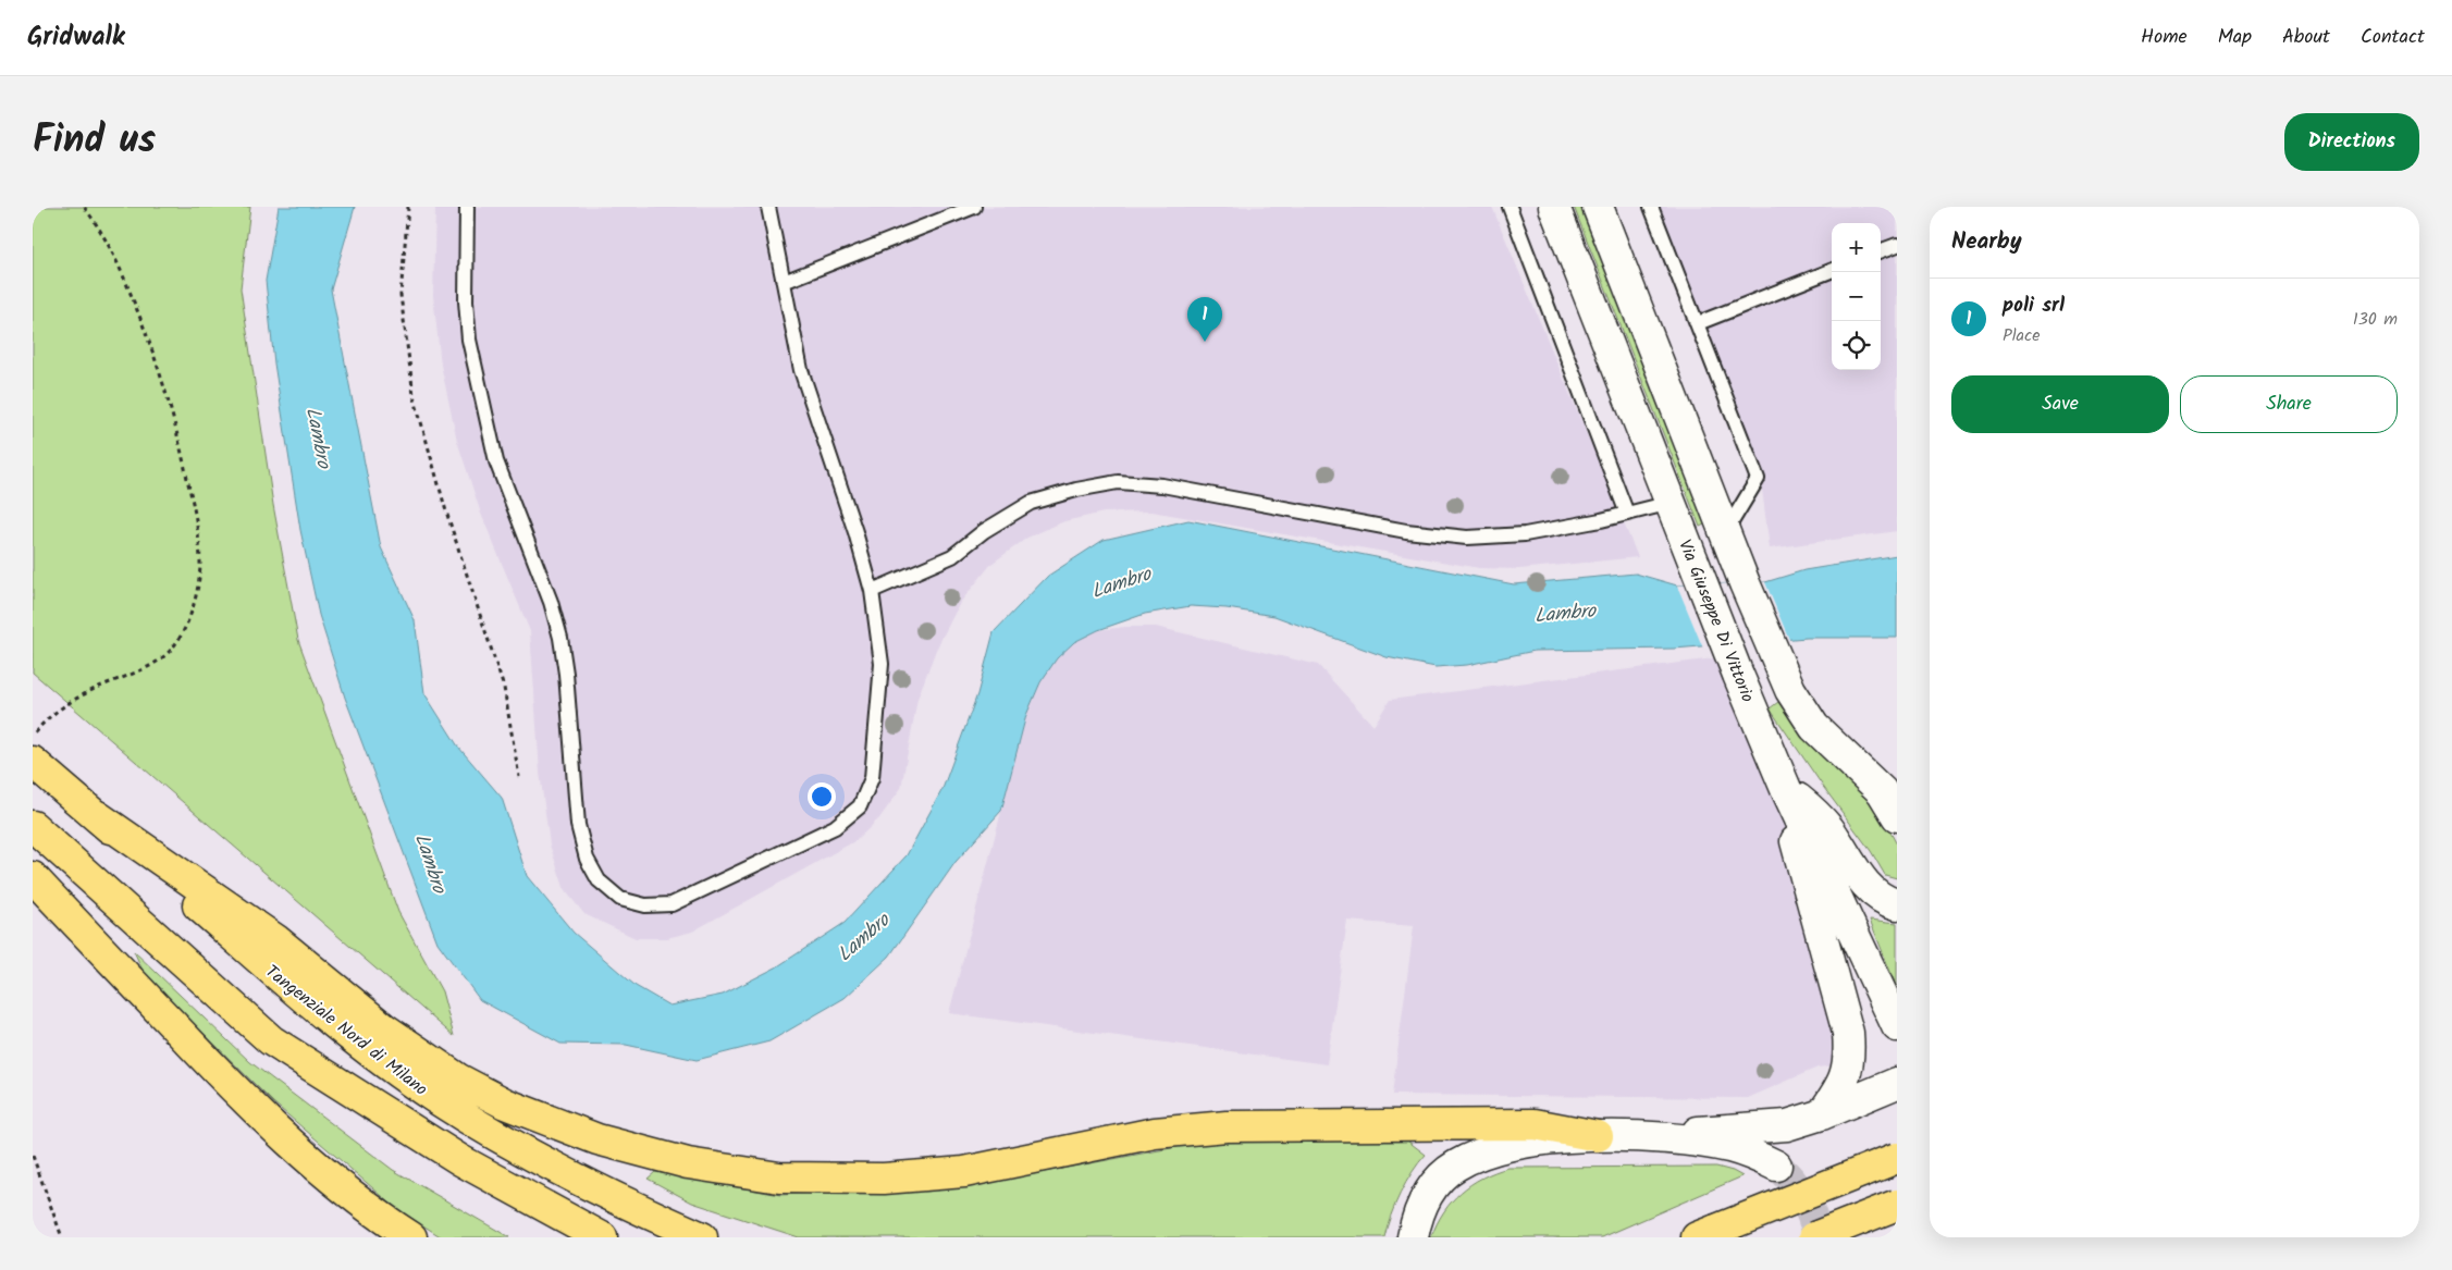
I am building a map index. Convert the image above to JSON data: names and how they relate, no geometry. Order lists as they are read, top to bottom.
{
  "streets": {
    "highway": ["Tangenziale Nord di Milano"],
    "street": ["Via Giuseppe Di Vittorio"]
  },
  "water": ["Lambro"],
  "page": {
    "header": "Gridwalk",
    "nav": [
      "Home",
      "Map",
      "About",
      "Contact"
    ],
    "title": "Find us",
    "buttons": [
      "Directions",
      ["Save", "Share"]
    ],
    "heading": "Nearby",
    "map_buttons": ["+", "−"],
    "list": [
      {
        "mark": "1",
        "name": "poli srl",
        "note": "Place",
        "value": "130 m"
      }
    ],
    "pins": "1"
  }
}
